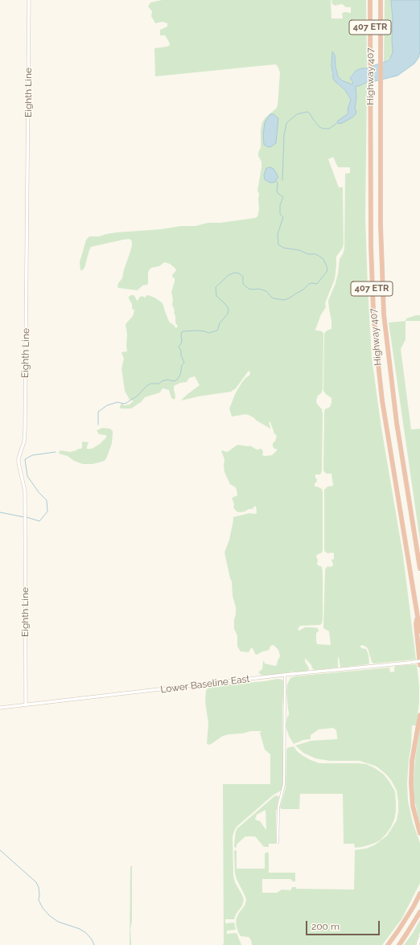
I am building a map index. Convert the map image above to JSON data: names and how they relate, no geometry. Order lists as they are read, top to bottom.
{
  "streets": {
    "highway": ["407 ETR", "Highway 407"],
    "street": ["Eighth Line", "Lower Baseline East"]
  },
  "crossings": [
    ["Eighth Line", "Lower Baseline East"]
  ],
  "scale_bar": "200 m"
}
